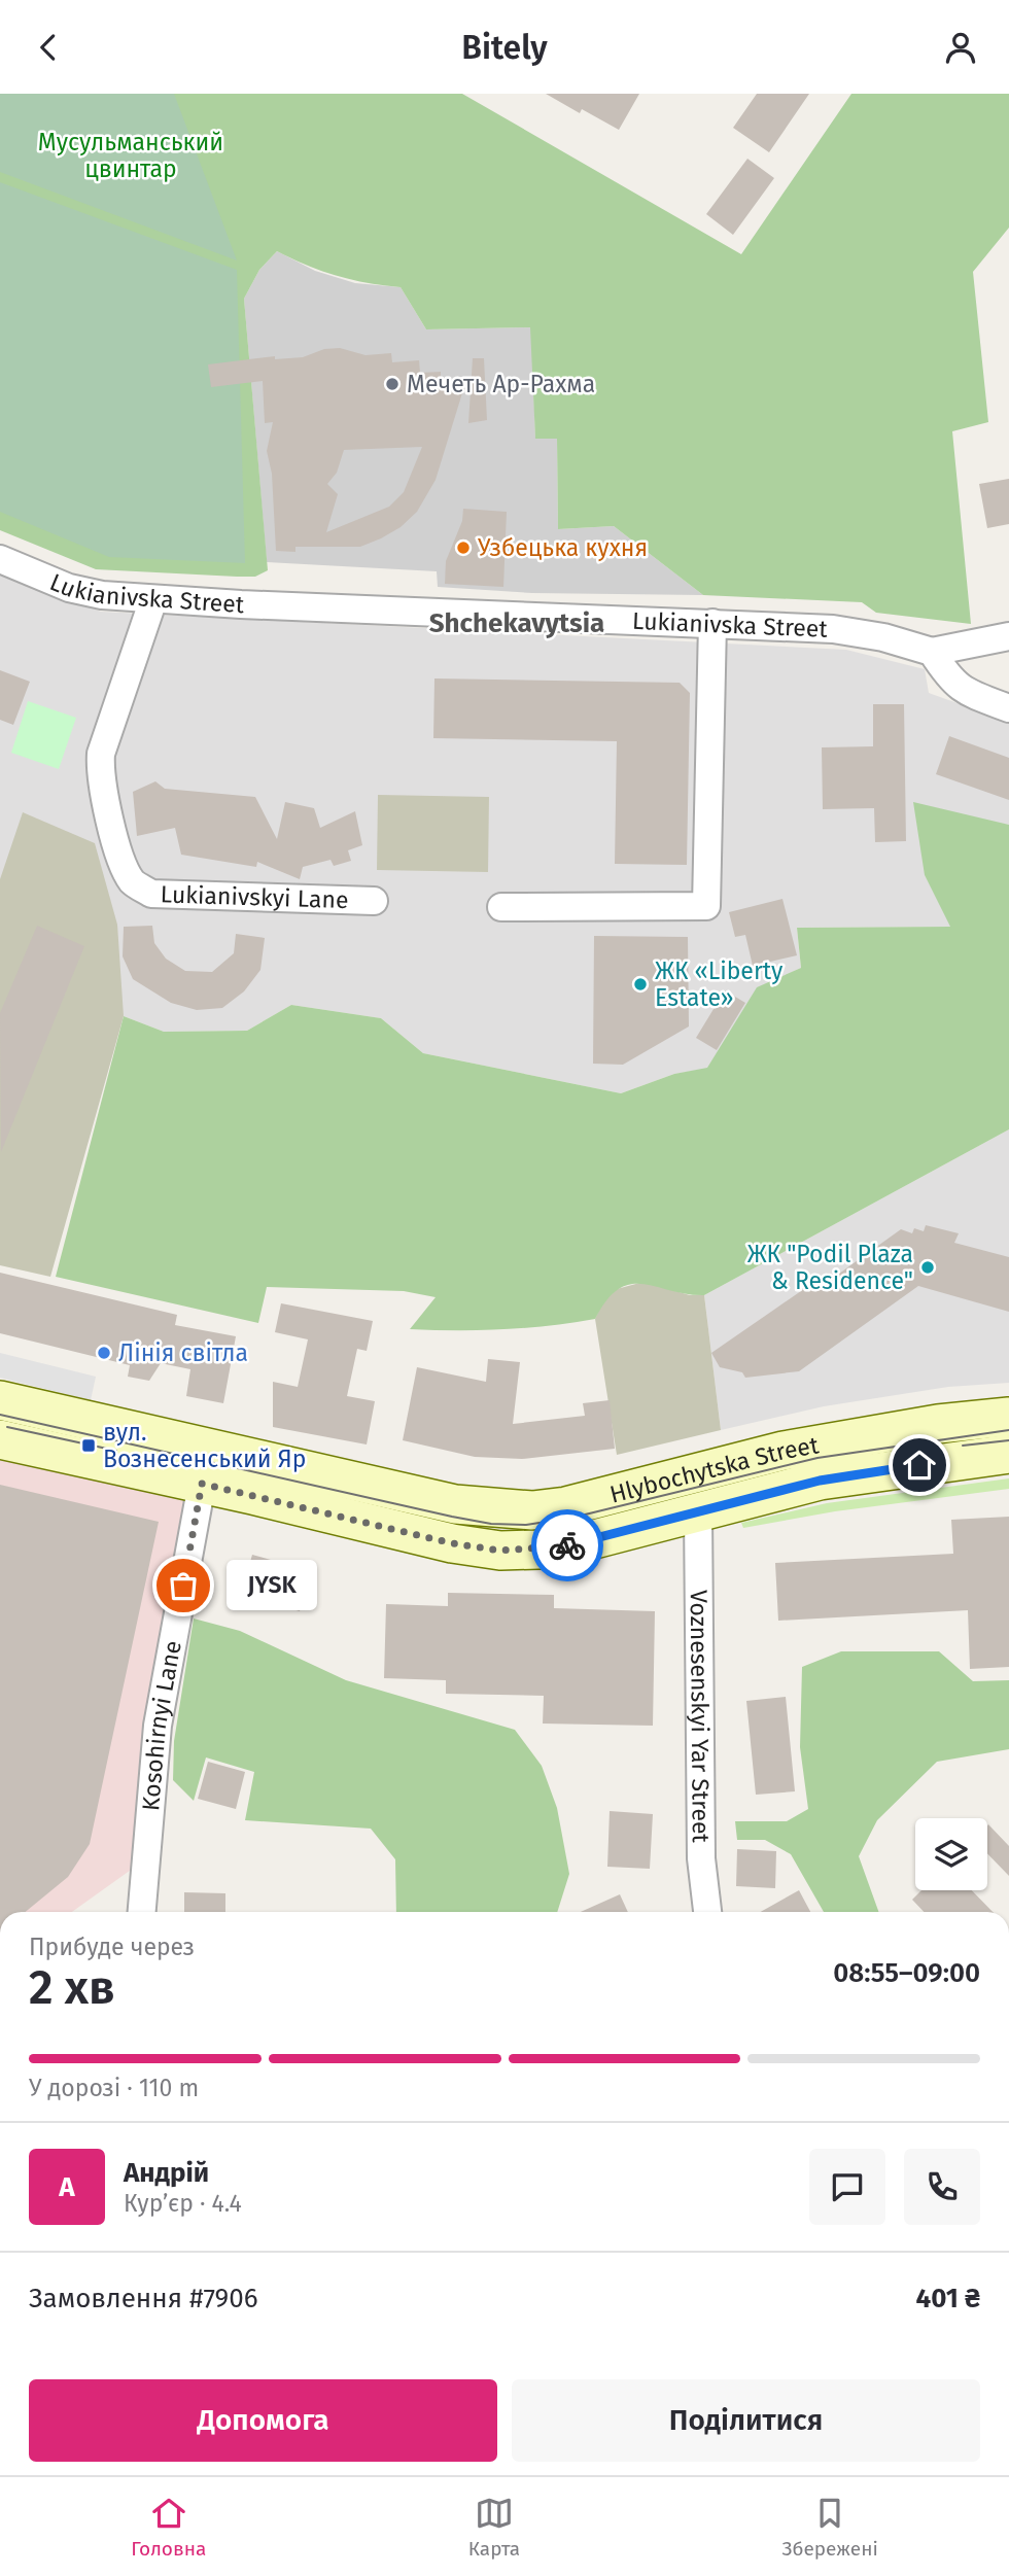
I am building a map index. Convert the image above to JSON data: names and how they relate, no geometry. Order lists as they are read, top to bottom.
{
  "streets": {
    "main road": ["Hlybochytska Street"],
    "street": [
      "Lukianivska Street",
      "Lukianivskyi Lane",
      "Voznesenskyi Yar Street",
      "Kosohirnyi Lane"
    ]
  },
  "crossings": [
    ["Lukianivska Street", "Lukianivskyi Lane"],
    ["Hlybochytska Street", "Voznesenskyi Yar Street"],
    ["Hlybochytska Street", "Kosohirnyi Lane"]
  ],
  "districts": ["Shchekavytsia"],
  "parks": ["Мусульманський цвинтар"],
  "places": {
    "other": [
      "Мечеть Ар-Рахма",
      "Узбецька кухня",
      "ЖК «Liberty Estate»",
      "ЖК \"Podil Plaza & Residence\"",
      "Лінія світла",
      "JYSK"
    ],
    "transit": ["вул. Вознесенський Яр"]
  },
  "page": {
    "header": "Bitely",
    "bubble": "JYSK",
    "heading": ["2 хв", "Прибуде через", "08:55–09:00"],
    "panel": [
      "Андрій",
      "Кур’єр · 4.4",
      "Замовлення #7906",
      "401 ₴"
    ],
    "bar": "У дорозі · 110 m",
    "round": "А",
    "buttons": ["Допомога", "Поділитися"],
    "tabs": ["Головна", "Карта", "Збережені"]
  }
}
